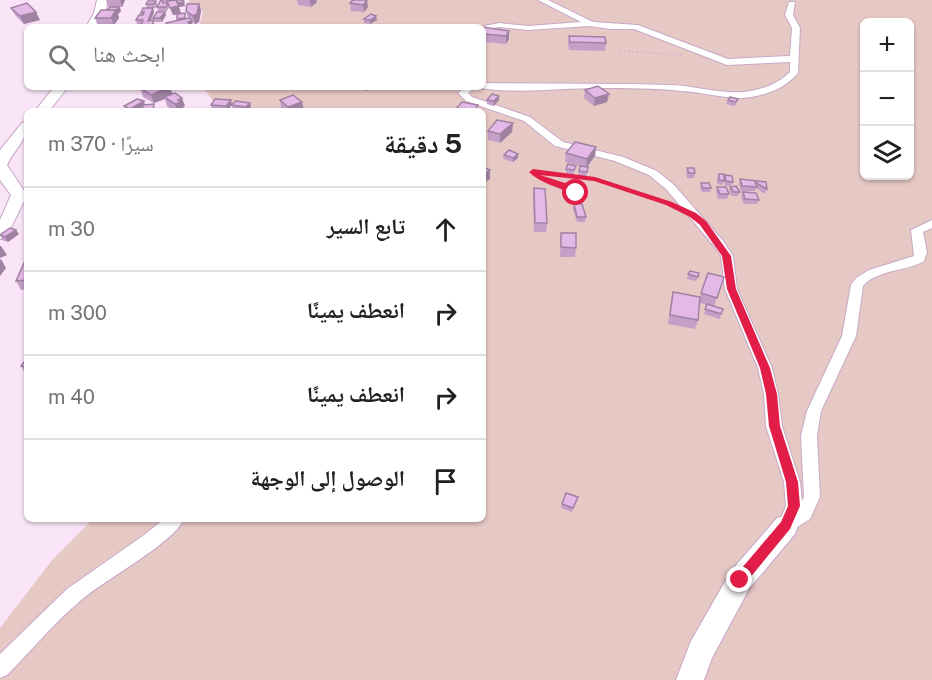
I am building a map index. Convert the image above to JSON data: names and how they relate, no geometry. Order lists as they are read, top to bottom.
{
  "page": {
    "map_buttons": ["+", "−"],
    "search": "ابحث هنا",
    "heading": ["5 دقيقة", "سيرًا · 370 m"],
    "list": [
      ["تابع السير", "30 m"],
      ["انعطف يمينًا", "300 m"],
      ["انعطف يمينًا", "40 m"],
      "الوصول إلى الوجهة"
    ]
  }
}
